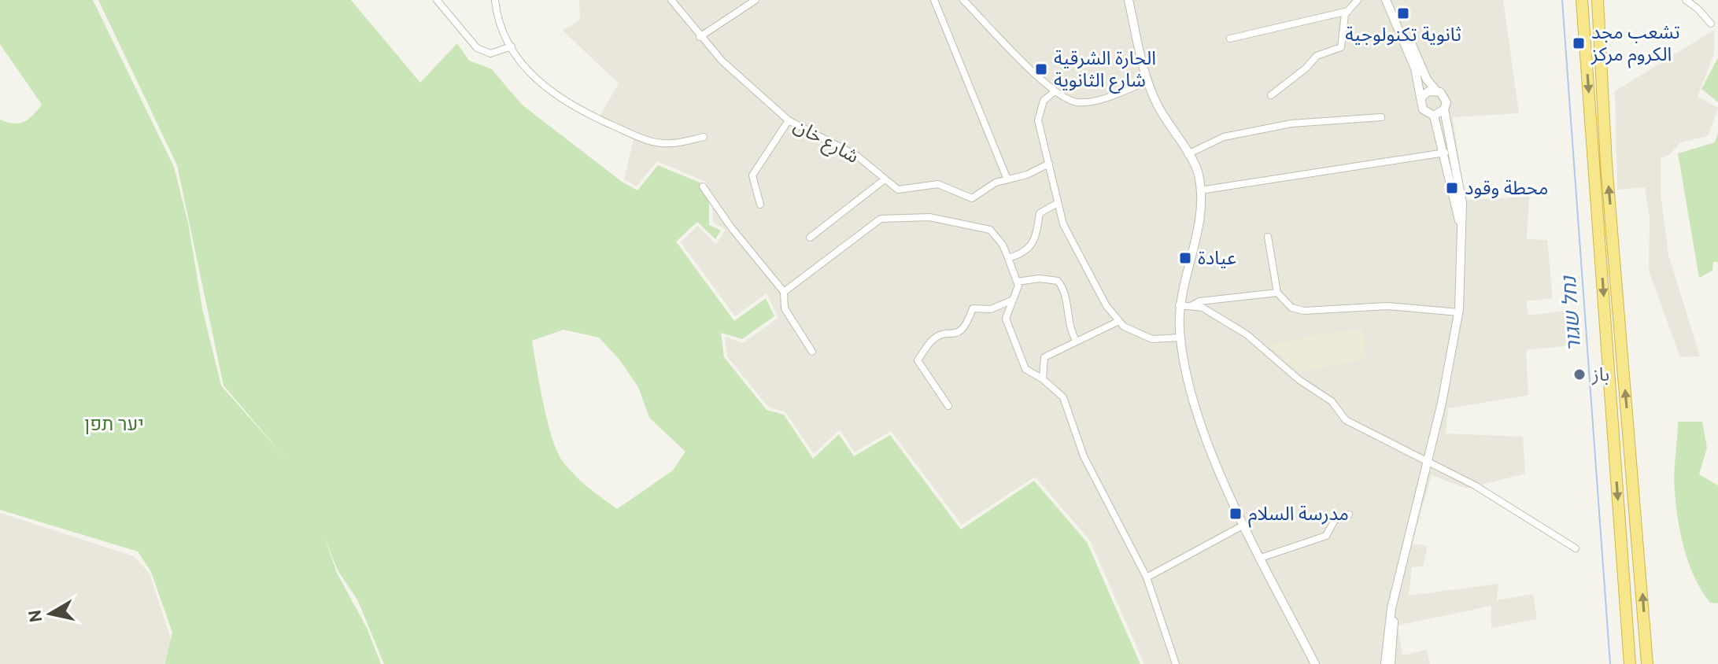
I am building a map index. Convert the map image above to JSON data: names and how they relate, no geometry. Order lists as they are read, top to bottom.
{
  "streets": {
    "street": ["شارع خان"]
  },
  "water": ["נחל שגור"],
  "parks": ["יער תפן"],
  "places": {
    "transit": [
      "ثانوية تكنولوجية",
      "تشعب مجد الكروم مركز",
      "الحارة الشرقية شارع الثانوية",
      "محطة وقود",
      "عيادة",
      "مدرسة السلام"
    ],
    "other": ["باز"]
  },
  "north": "left"
}
